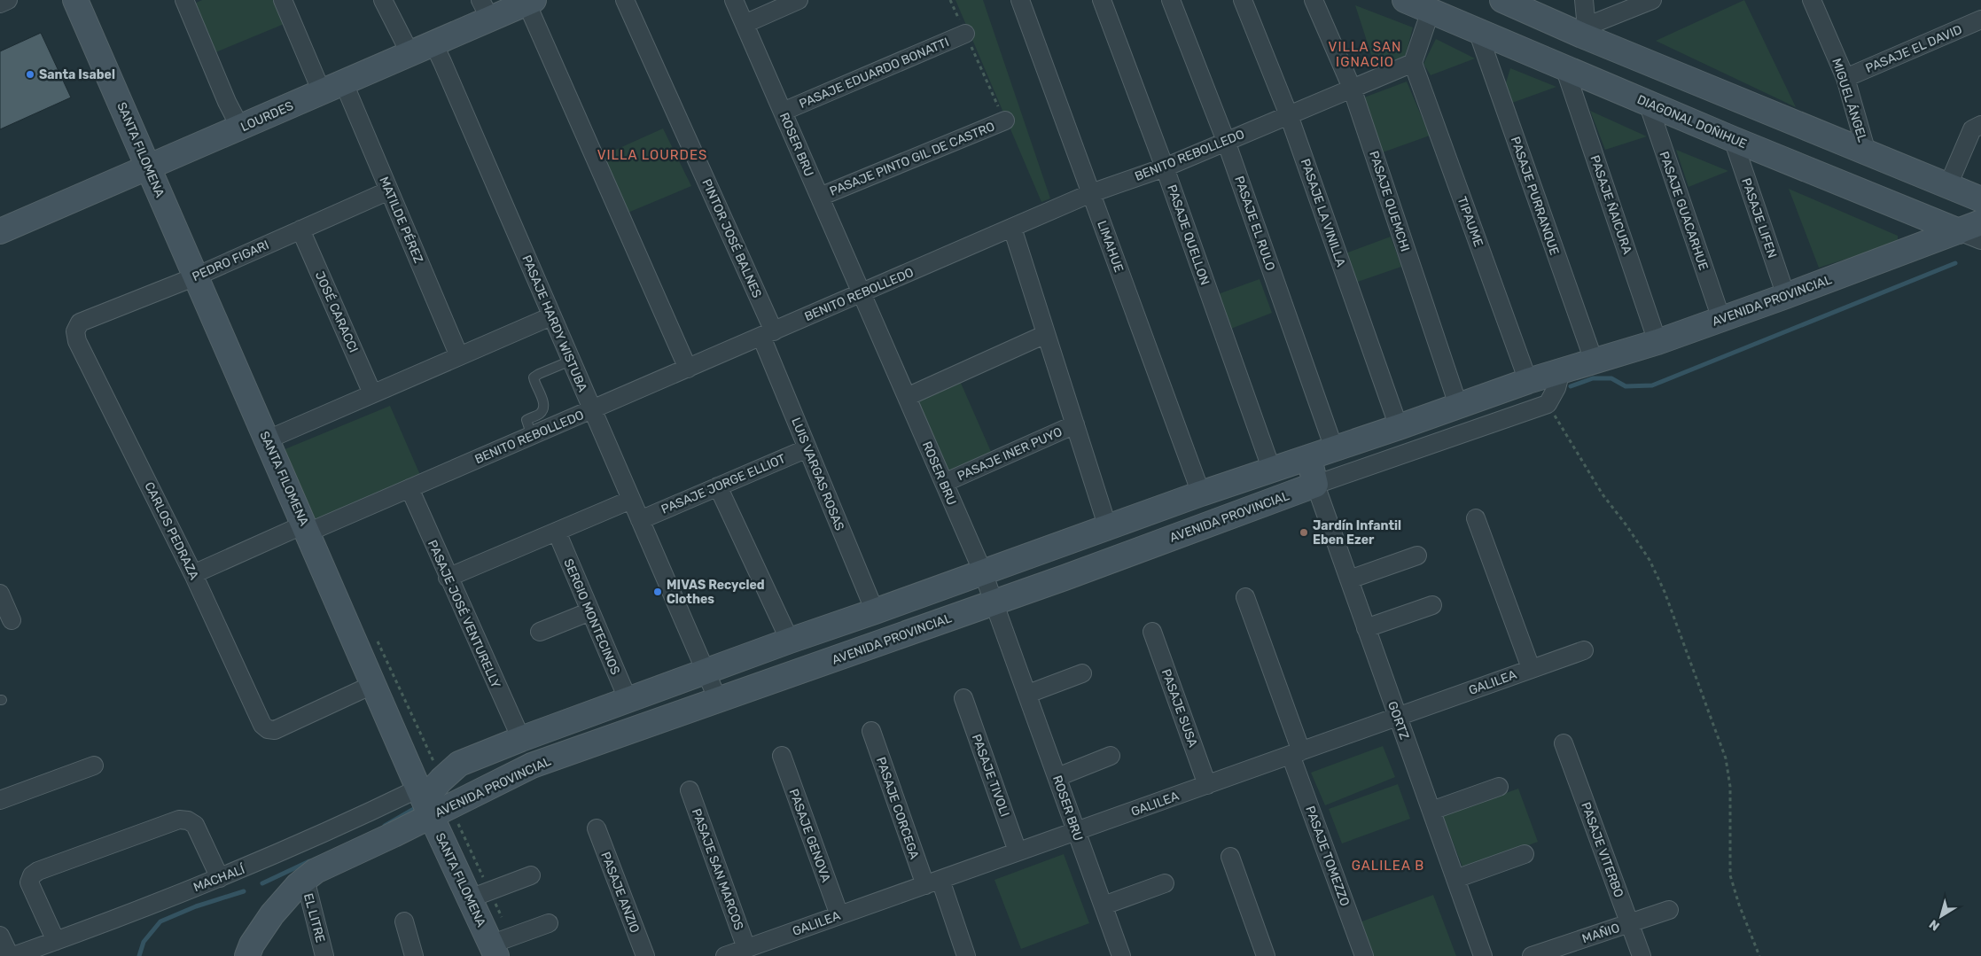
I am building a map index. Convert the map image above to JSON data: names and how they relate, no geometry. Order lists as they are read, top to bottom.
{
  "streets": {
    "street": [
      "PASAJE EL DAVID",
      "PASAJE EDUARDO BONATTI",
      "MIGUEL ÁNGEL",
      "LOURDES",
      "DIAGONAL DOÑIHUE",
      "ROSER BRU",
      "SANTA FILOMENA",
      "BENITO REBOLLEDO",
      "PASAJE PINTO GIL DE CASTRO",
      "PASAJE PURRANQUE",
      "PASAJE QUEMCHI",
      "PASAJE ÑAICURA",
      "PASAJE GUACARHUE",
      "PASAJE LA VINILLA",
      "PASAJE LIFEN",
      "MATILDE PÉREZ",
      "TIPAUME",
      "PASAJE EL RULO",
      "PASAJE QUELLON",
      "PINTOR JOSÉ BALNES",
      "LIMAHUE",
      "PEDRO FIGARI",
      "AVENIDA PROVINCIAL",
      "JOSÉ CARACCI",
      "PASAJE HARDY WISTUBA",
      "PASAJE INER PUYO",
      "LUIS VARGAS ROSAS",
      "PASAJE JORGE ELLIOT",
      "CARLOS PEDRAZA",
      "PASAJE JOSÉ VENTURELLY",
      "SERGIO MONTECINOS",
      "GALILEA",
      "PASAJE SUSA",
      "GORTZ",
      "PASAJE TIVOLI",
      "PASAJE CORCEGA",
      "PASAJE GENOVA",
      "PASAJE VITERBO",
      "PASAJE TOMEZZO",
      "PASAJE SAN MARCOS",
      "MACHALÍ",
      "PASAJE ANZIO",
      "EL LITRE",
      "MAÑIO"
    ]
  },
  "crossings": [
    ["PASAJE EL DAVID", "MIGUEL ÁNGEL"],
    ["PASAJE EDUARDO BONATTI", "ROSER BRU"],
    ["LOURDES", "SANTA FILOMENA"],
    ["LOURDES", "MATILDE PÉREZ"],
    ["LOURDES", "PASAJE HARDY WISTUBA"],
    ["DIAGONAL DOÑIHUE", "PASAJE PURRANQUE"],
    ["DIAGONAL DOÑIHUE", "PASAJE ÑAICURA"],
    ["DIAGONAL DOÑIHUE", "PASAJE GUACARHUE"],
    ["DIAGONAL DOÑIHUE", "PASAJE LIFEN"],
    ["DIAGONAL DOÑIHUE", "AVENIDA PROVINCIAL"],
    ["ROSER BRU", "BENITO REBOLLEDO"],
    ["ROSER BRU", "PASAJE PINTO GIL DE CASTRO"],
    ["ROSER BRU", "AVENIDA PROVINCIAL"],
    ["ROSER BRU", "PASAJE INER PUYO"],
    ["ROSER BRU", "GALILEA"],
    ["SANTA FILOMENA", "BENITO REBOLLEDO"],
    ["SANTA FILOMENA", "PEDRO FIGARI"],
    ["SANTA FILOMENA", "AVENIDA PROVINCIAL"],
    ["SANTA FILOMENA", "CARLOS PEDRAZA"],
    ["SANTA FILOMENA", "MACHALÍ"],
    ["BENITO REBOLLEDO", "PASAJE QUEMCHI"],
    ["BENITO REBOLLEDO", "PASAJE LA VINILLA"],
    ["BENITO REBOLLEDO", "TIPAUME"],
    ["BENITO REBOLLEDO", "PASAJE EL RULO"],
    ["BENITO REBOLLEDO", "PASAJE QUELLON"],
    ["BENITO REBOLLEDO", "PINTOR JOSÉ BALNES"],
    ["BENITO REBOLLEDO", "LIMAHUE"],
    ["BENITO REBOLLEDO", "PASAJE HARDY WISTUBA"],
    ["BENITO REBOLLEDO", "LUIS VARGAS ROSAS"],
    ["BENITO REBOLLEDO", "CARLOS PEDRAZA"],
    ["BENITO REBOLLEDO", "PASAJE JOSÉ VENTURELLY"],
    ["PASAJE PURRANQUE", "AVENIDA PROVINCIAL"],
    ["PASAJE QUEMCHI", "AVENIDA PROVINCIAL"],
    ["PASAJE ÑAICURA", "AVENIDA PROVINCIAL"],
    ["PASAJE GUACARHUE", "AVENIDA PROVINCIAL"],
    ["PASAJE LA VINILLA", "AVENIDA PROVINCIAL"],
    ["PASAJE LIFEN", "AVENIDA PROVINCIAL"],
    ["MATILDE PÉREZ", "PEDRO FIGARI"],
    ["TIPAUME", "AVENIDA PROVINCIAL"],
    ["PASAJE EL RULO", "AVENIDA PROVINCIAL"],
    ["PASAJE QUELLON", "AVENIDA PROVINCIAL"],
    ["PINTOR JOSÉ BALNES", "LUIS VARGAS ROSAS"],
    ["LIMAHUE", "AVENIDA PROVINCIAL"],
    ["PEDRO FIGARI", "JOSÉ CARACCI"],
    ["PEDRO FIGARI", "CARLOS PEDRAZA"],
    ["AVENIDA PROVINCIAL", "PASAJE HARDY WISTUBA"],
    ["AVENIDA PROVINCIAL", "LUIS VARGAS ROSAS"],
    ["AVENIDA PROVINCIAL", "PASAJE JOSÉ VENTURELLY"],
    ["AVENIDA PROVINCIAL", "SERGIO MONTECINOS"],
    ["AVENIDA PROVINCIAL", "GORTZ"],
    ["AVENIDA PROVINCIAL", "MACHALÍ"],
    ["AVENIDA PROVINCIAL", "EL LITRE"],
    ["PASAJE HARDY WISTUBA", "PASAJE JORGE ELLIOT"],
    ["LUIS VARGAS ROSAS", "PASAJE JORGE ELLIOT"],
    ["GALILEA", "PASAJE SUSA"],
    ["GALILEA", "GORTZ"],
    ["GALILEA", "PASAJE TIVOLI"],
    ["GALILEA", "PASAJE CORCEGA"],
    ["GALILEA", "PASAJE GENOVA"],
    ["GALILEA", "PASAJE TOMEZZO"],
    ["GALILEA", "PASAJE SAN MARCOS"],
    ["PASAJE VITERBO", "MAÑIO"]
  ],
  "districts": ["VILLA SAN IGNACIO", "VILLA LOURDES", "GALILEA B"],
  "places": ["Santa Isabel", "Jardín Infantil Eben Ezer", "MIVAS Recycled Clothes"],
  "north": "bottom left"
}
